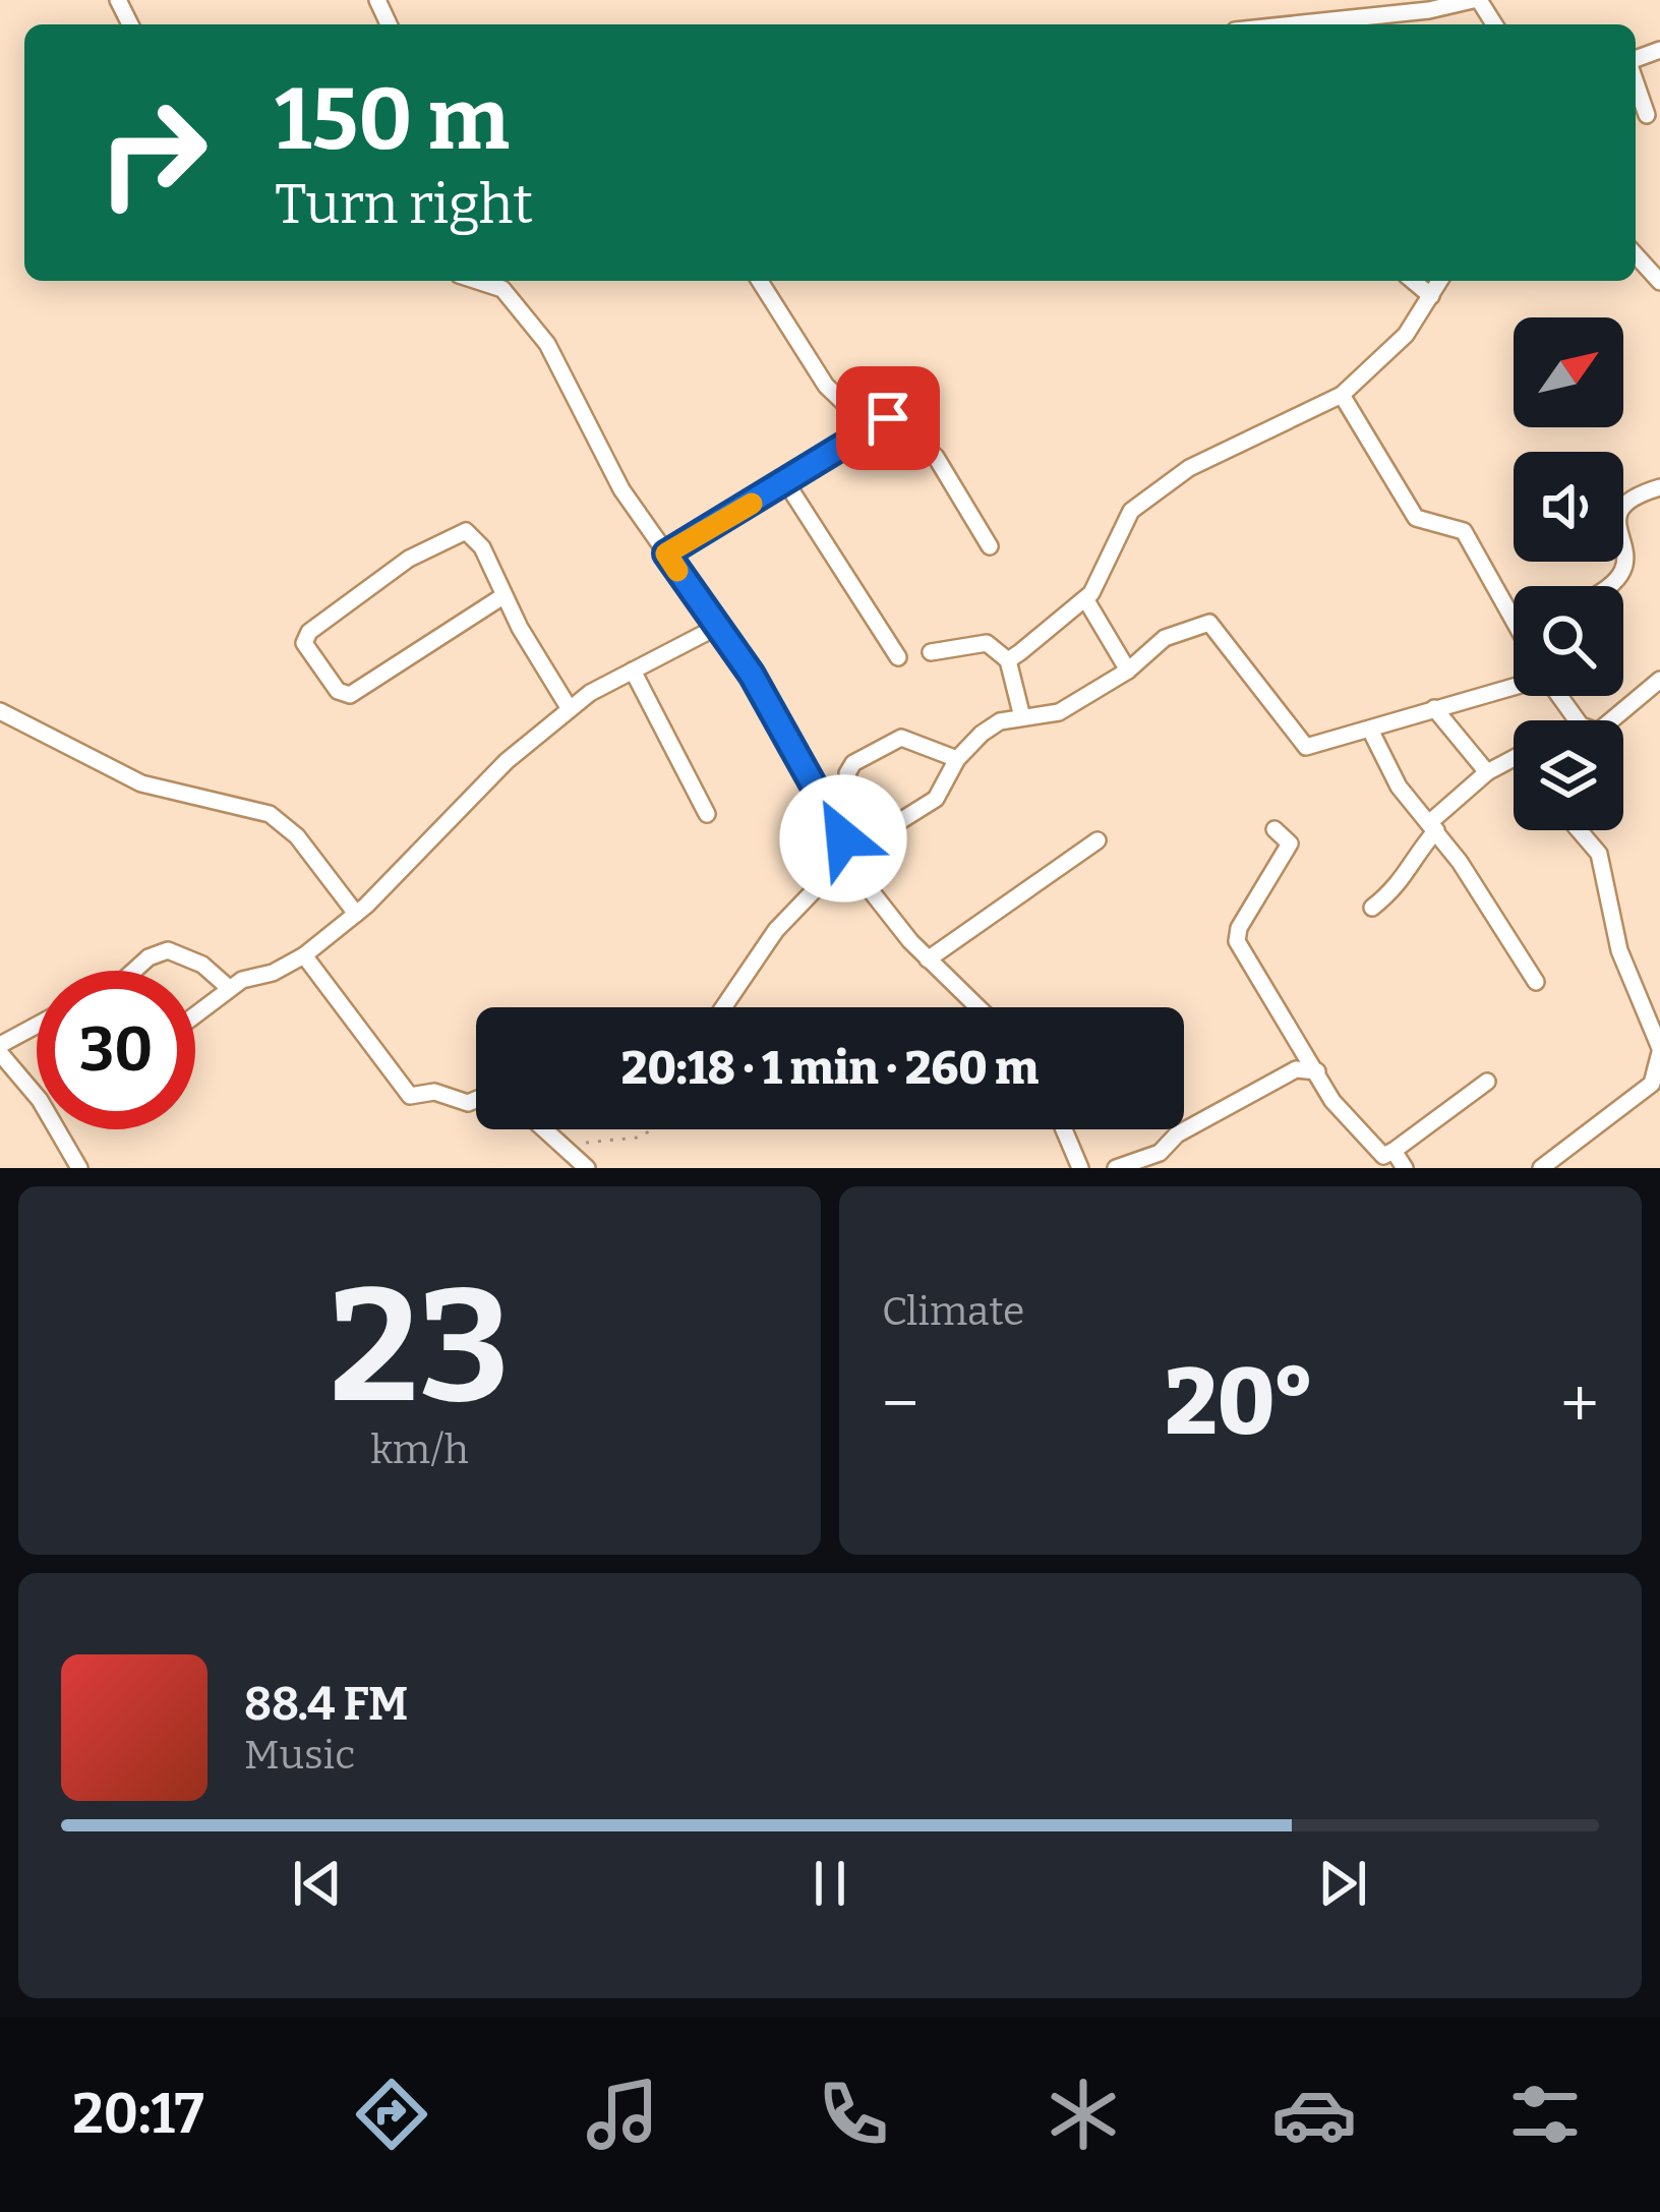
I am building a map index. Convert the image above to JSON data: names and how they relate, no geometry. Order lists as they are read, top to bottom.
{
  "north": "top right",
  "page": {
    "turn": ["150 m", "Turn right"],
    "limit": "30",
    "trip": "20:18 · 1 min · 260 m",
    "tile": [
      ["23", "km/h"],
      "Climate"
    ],
    "heat": ["−", "20°", "+"],
    "song": ["88.4 FM", "Music"],
    "tabs": "20:17"
  }
}
